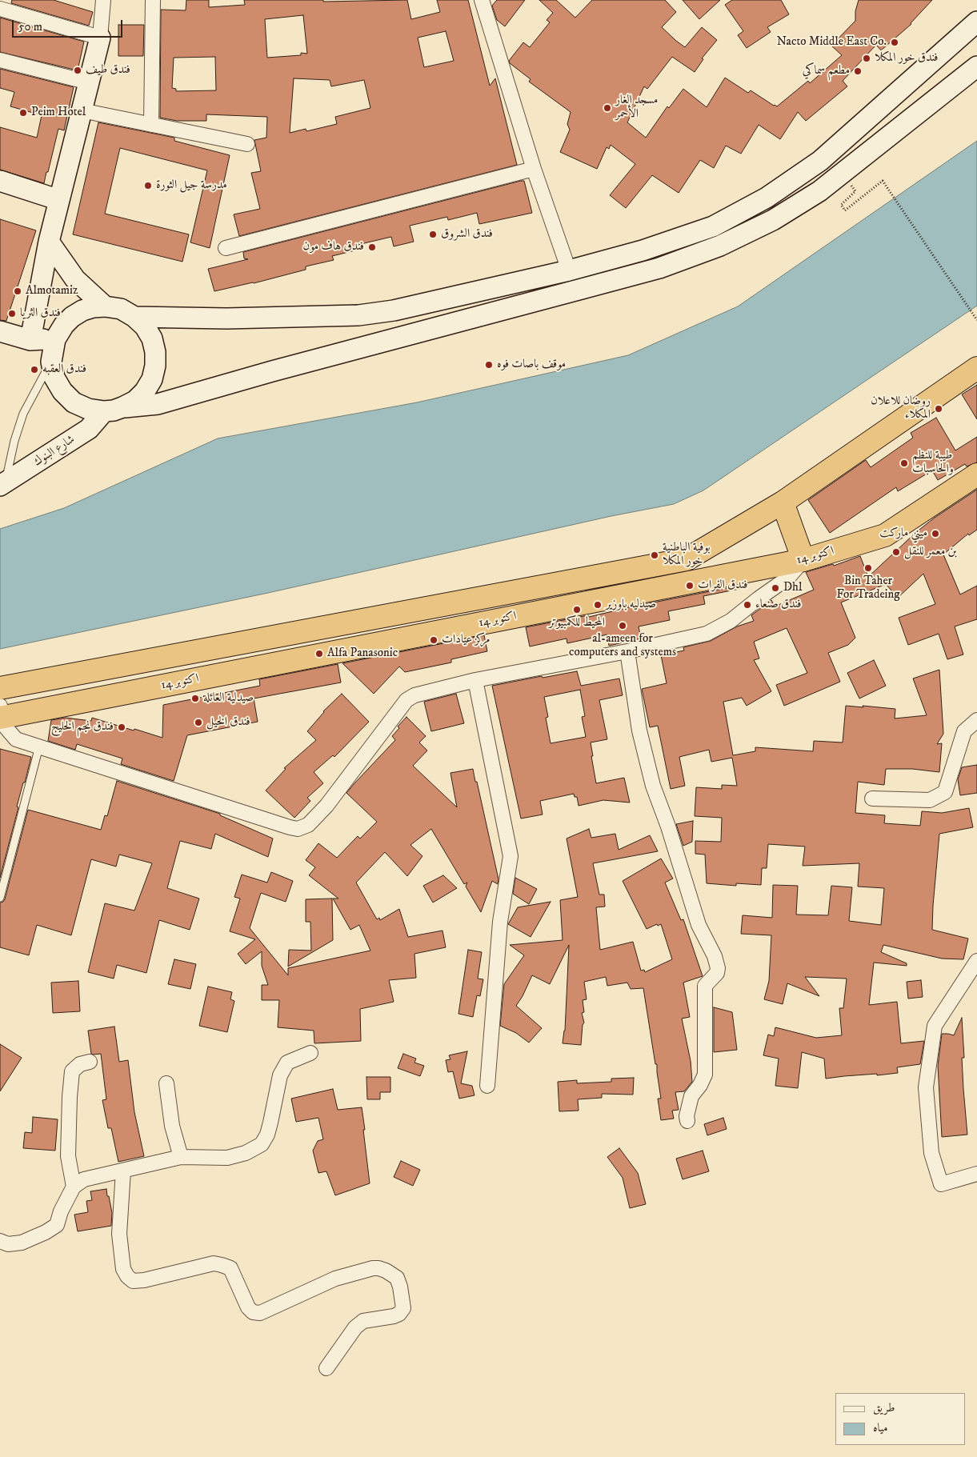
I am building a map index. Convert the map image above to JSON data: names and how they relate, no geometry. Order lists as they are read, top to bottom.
{
  "streets": {
    "highway": ["14 اكتوبر"],
    "main road": ["شارع البنوك"]
  },
  "places": [
    "Nacto Middle East Co.",
    "فندق خور المكلا",
    "فندق طيف",
    "مطعم سماكي",
    "مسجد الغار الأحمر",
    "Peim Hotel",
    "مدرسة جيل الثورة",
    "فندق الشروق",
    "فندق هاف مون",
    "Almotamiz",
    "فندق الثريا",
    "موقف باصات فوه",
    "فندق العقبه",
    "روضان للاعلان المكلاء",
    "طيبة للنظم والحاسبات",
    "ميني ماركت",
    "بن معمر للنقل",
    "بوفية الباطنية خور المكلا",
    "Bin Taher For Tradeing",
    "فندق الفرات",
    "Dhl",
    "صيدليه باوزير",
    "فندق صنعاء",
    "المحيط للكمبيوتر",
    "al-ameen for computers and systems",
    "مركز عيادات",
    "Alfa Panasonic",
    "صيدلية العائلة",
    "فندق الخيل",
    "فندق نجم الخليج"
  ],
  "legend": ["طريق", "مياه"],
  "scale_bar": "50 m"
}
